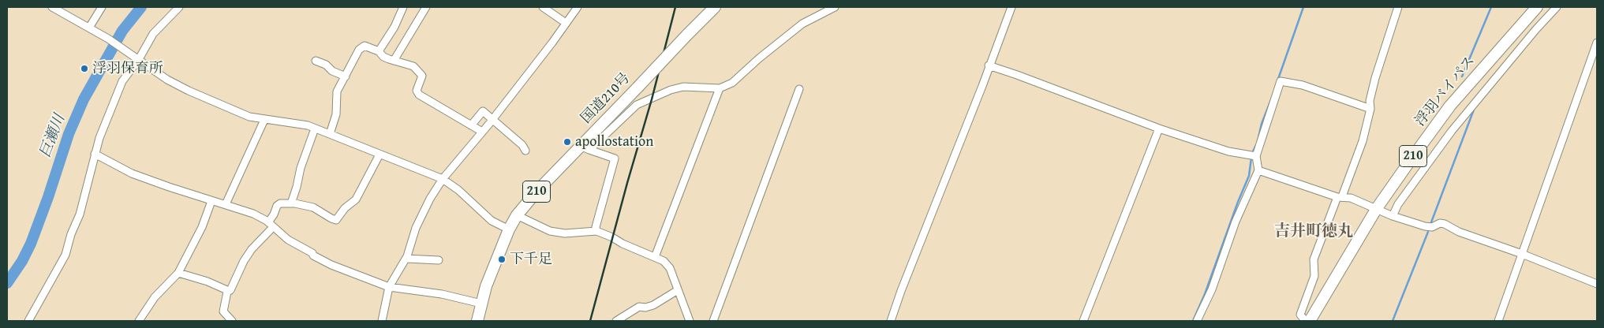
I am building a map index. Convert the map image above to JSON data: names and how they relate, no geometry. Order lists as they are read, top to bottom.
{
  "streets": {
    "highway": ["浮羽バイパス", "国道210号", "210"]
  },
  "districts": ["吉井町徳丸"],
  "water": ["巨瀬川"],
  "places": ["浮羽保育所", "apollostation", "下千足"]
}
